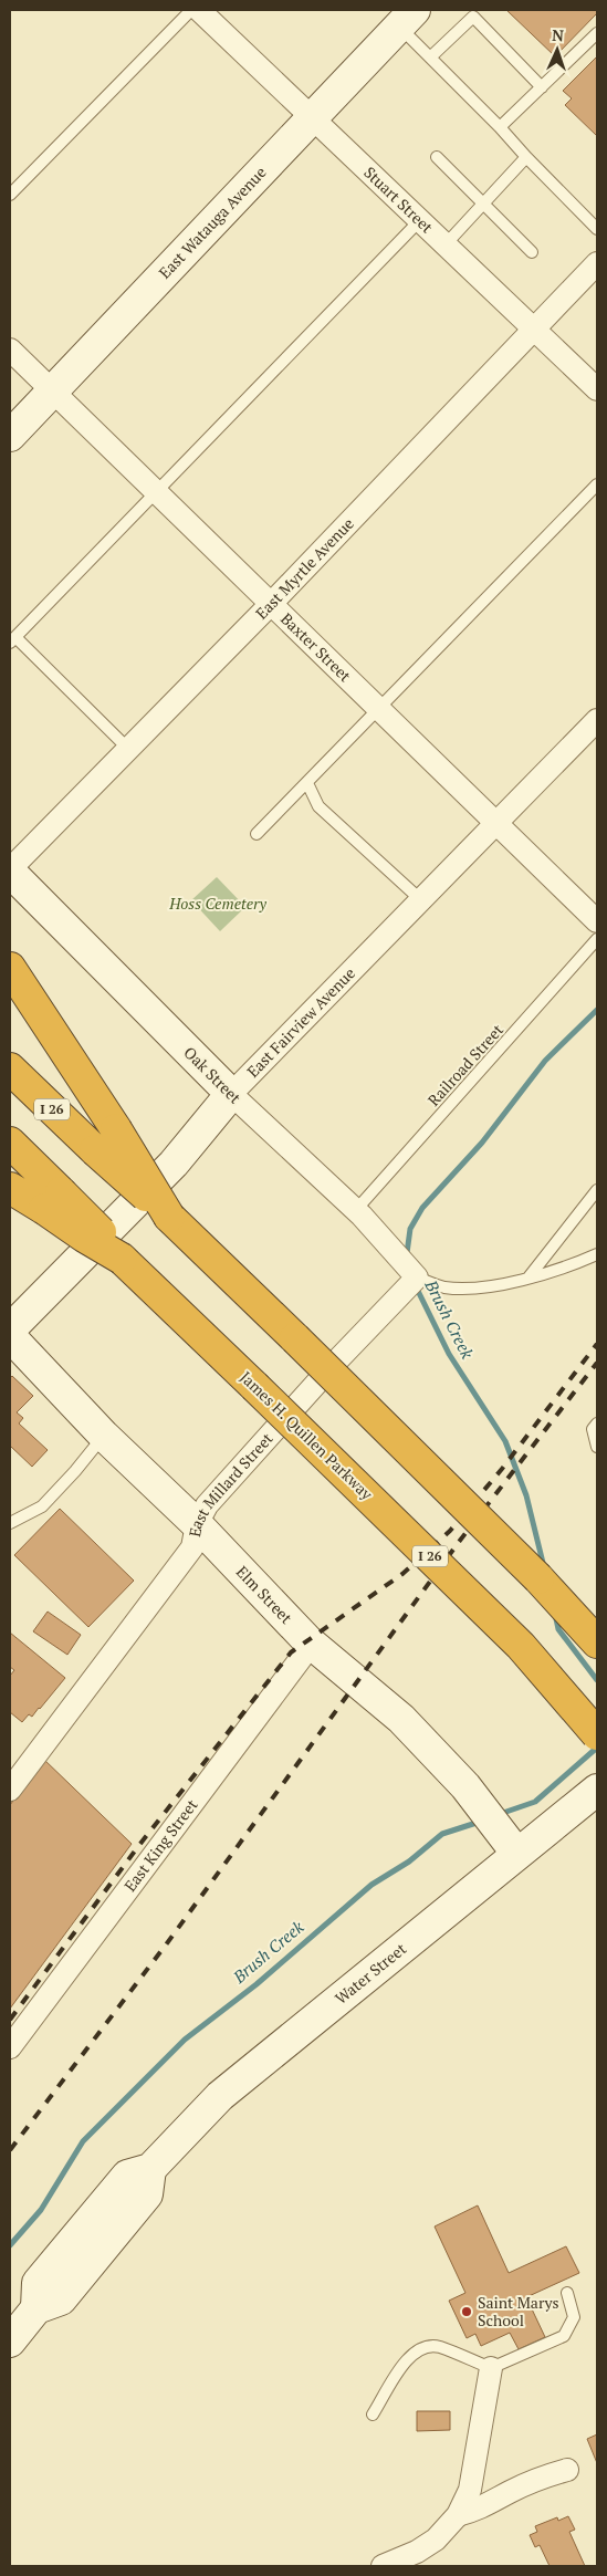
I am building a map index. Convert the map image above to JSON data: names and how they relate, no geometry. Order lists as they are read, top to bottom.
{
  "streets": {
    "highway": ["I 26", "James H. Quillen Parkway"],
    "street": [
      "Stuart Street",
      "East Watauga Avenue",
      "East Myrtle Avenue",
      "Baxter Street",
      "East Fairview Avenue",
      "Oak Street",
      "East Millard Street",
      "Elm Street",
      "East King Street",
      "Water Street"
    ],
    "lane": ["Railroad Street"]
  },
  "crossings": [
    ["Stuart Street", "East Watauga Avenue"],
    ["Stuart Street", "East Myrtle Avenue"],
    ["East Watauga Avenue", "Baxter Street"],
    ["East Myrtle Avenue", "Baxter Street"],
    ["East Myrtle Avenue", "Oak Street"],
    ["Baxter Street", "East Fairview Avenue"],
    ["East Fairview Avenue", "Oak Street"],
    ["Railroad Street", "Oak Street"],
    ["Oak Street", "East Millard Street"],
    ["East Millard Street", "Elm Street"],
    ["Elm Street", "East King Street"],
    ["Elm Street", "Water Street"]
  ],
  "water": ["Brush Creek"],
  "parks": ["Hoss Cemetery"],
  "places": ["Saint Marys School"],
  "north": "top"
}
